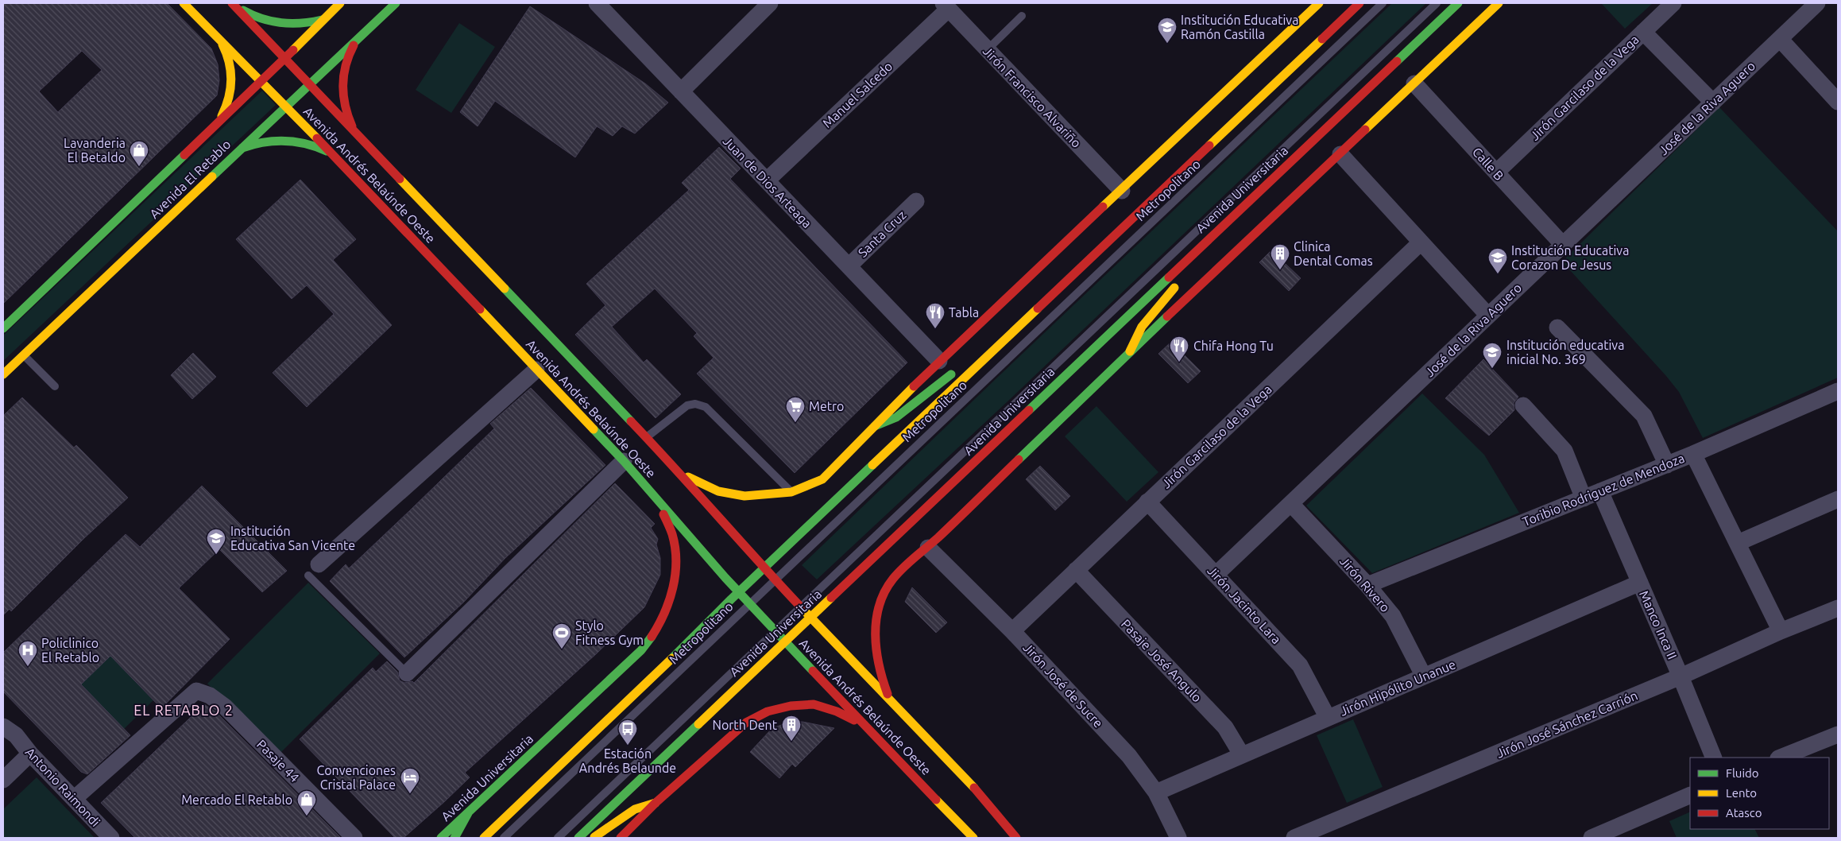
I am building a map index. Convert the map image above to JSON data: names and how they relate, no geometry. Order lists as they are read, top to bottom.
{
  "streets": {
    "street": [
      "Jirón Garcilaso de la Vega",
      "Manuel Salcedo",
      "Jirón Francisco Alvariño",
      "José de la Riva Aguero",
      "Calle B",
      "Avenida Andrés Belaúnde Oeste",
      "Avenida El Retablo",
      "Juan de Dios Arteaga",
      "Avenida Universitaria",
      "Santa Cruz",
      "Toribio Rodriguez de Mendoza",
      "Jirón Rivero",
      "Jirón Jacinto Lara",
      "Manco Inca II",
      "Pasaje José Angulo",
      "Jirón José de Sucre",
      "Jirón Hipólito Unanue",
      "Jirón José Sánchez Carrión",
      "Pasaje 44",
      "Antonio Raimondi"
    ],
    "lane": ["Metropolitano"]
  },
  "crossings": [
    ["Jirón Garcilaso de la Vega", "Calle B"],
    ["Jirón Garcilaso de la Vega", "Jirón Jacinto Lara"],
    ["Jirón Garcilaso de la Vega", "Pasaje José Angulo"],
    ["Jirón Garcilaso de la Vega", "Jirón José de Sucre"],
    ["Manuel Salcedo", "Jirón Francisco Alvariño"],
    ["Manuel Salcedo", "Juan de Dios Arteaga"],
    ["José de la Riva Aguero", "Calle B"],
    ["José de la Riva Aguero", "Jirón Rivero"],
    ["José de la Riva Aguero", "Jirón Jacinto Lara"],
    ["Avenida Andrés Belaúnde Oeste", "Avenida El Retablo"],
    ["Avenida Andrés Belaúnde Oeste", "Avenida Universitaria"],
    ["Avenida Andrés Belaúnde Oeste", "Metropolitano"],
    ["Juan de Dios Arteaga", "Santa Cruz"],
    ["Toribio Rodriguez de Mendoza", "Jirón Rivero"],
    ["Toribio Rodriguez de Mendoza", "Manco Inca II"],
    ["Jirón Rivero", "Jirón Hipólito Unanue"],
    ["Jirón Jacinto Lara", "Jirón Hipólito Unanue"],
    ["Manco Inca II", "Jirón Hipólito Unanue"],
    ["Manco Inca II", "Jirón José Sánchez Carrión"],
    ["Pasaje José Angulo", "Jirón Hipólito Unanue"],
    ["Jirón José de Sucre", "Jirón Hipólito Unanue"],
    ["Pasaje 44", "Antonio Raimondi"]
  ],
  "districts": ["EL RETABLO 2"],
  "places": {
    "school or university": [
      "Institución Educativa Ramón Castilla",
      "Institución Educativa Corazon De Jesus",
      "Institución educativa inicial No. 369",
      "Institución Educativa San Vicente"
    ],
    "shop": ["Lavanderia El Betaldo", "Mercado El Retablo"],
    "building": ["Clinica Dental Comas", "North Dent"],
    "restaurant": ["Tabla", "Chifa Hong Tu"],
    "supermarket": ["Metro"],
    "sports": ["Stylo Fitness Gym"],
    "hospital": ["Policlinico El Retablo"],
    "bus stop": ["Estación Andrés Belaunde"],
    "hotel": ["Convenciones Cristal Palace"]
  },
  "legend": ["Fluido", "Lento", "Atasco"]
}
